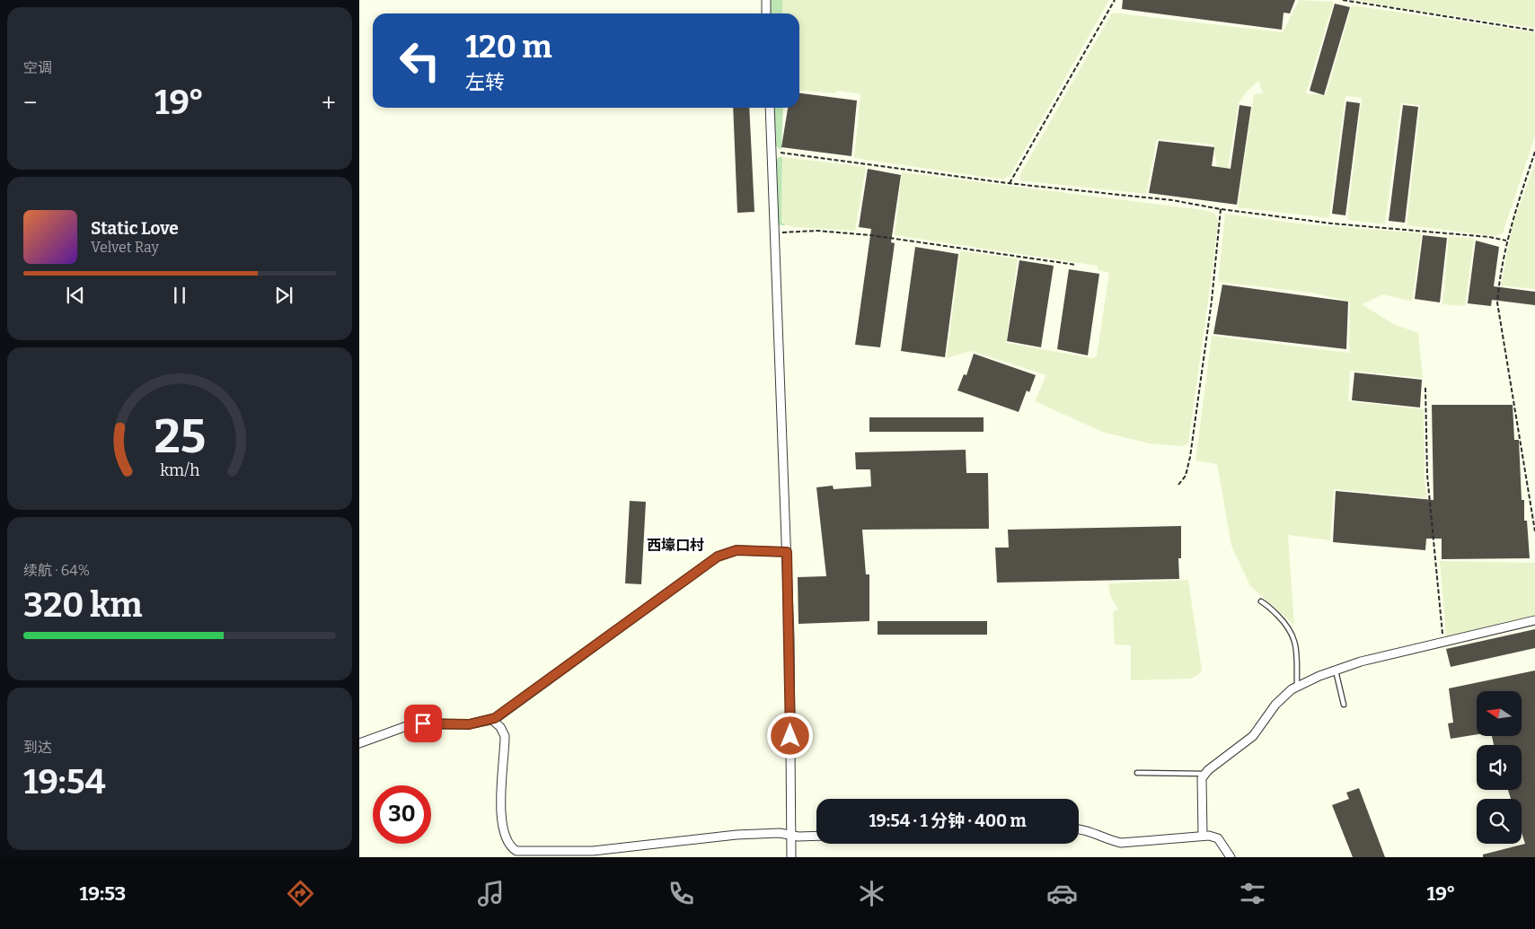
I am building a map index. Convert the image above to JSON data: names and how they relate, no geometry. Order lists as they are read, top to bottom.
{
  "districts": ["西壕口村"],
  "north": "left",
  "page": {
    "tile": [
      "空调",
      ["续航 · 64%", "320 km"],
      ["到达", "19:54"]
    ],
    "turn": ["120 m", "左转"],
    "heat": ["−", "19°", "+"],
    "song": ["Static Love", "Velvet Ray"],
    "limit": "30",
    "trip": "19:54 · 1 分钟 · 400 m",
    "tabs": ["19:53", "19°"],
    "gauge": ["25", "km/h"]
  }
}
